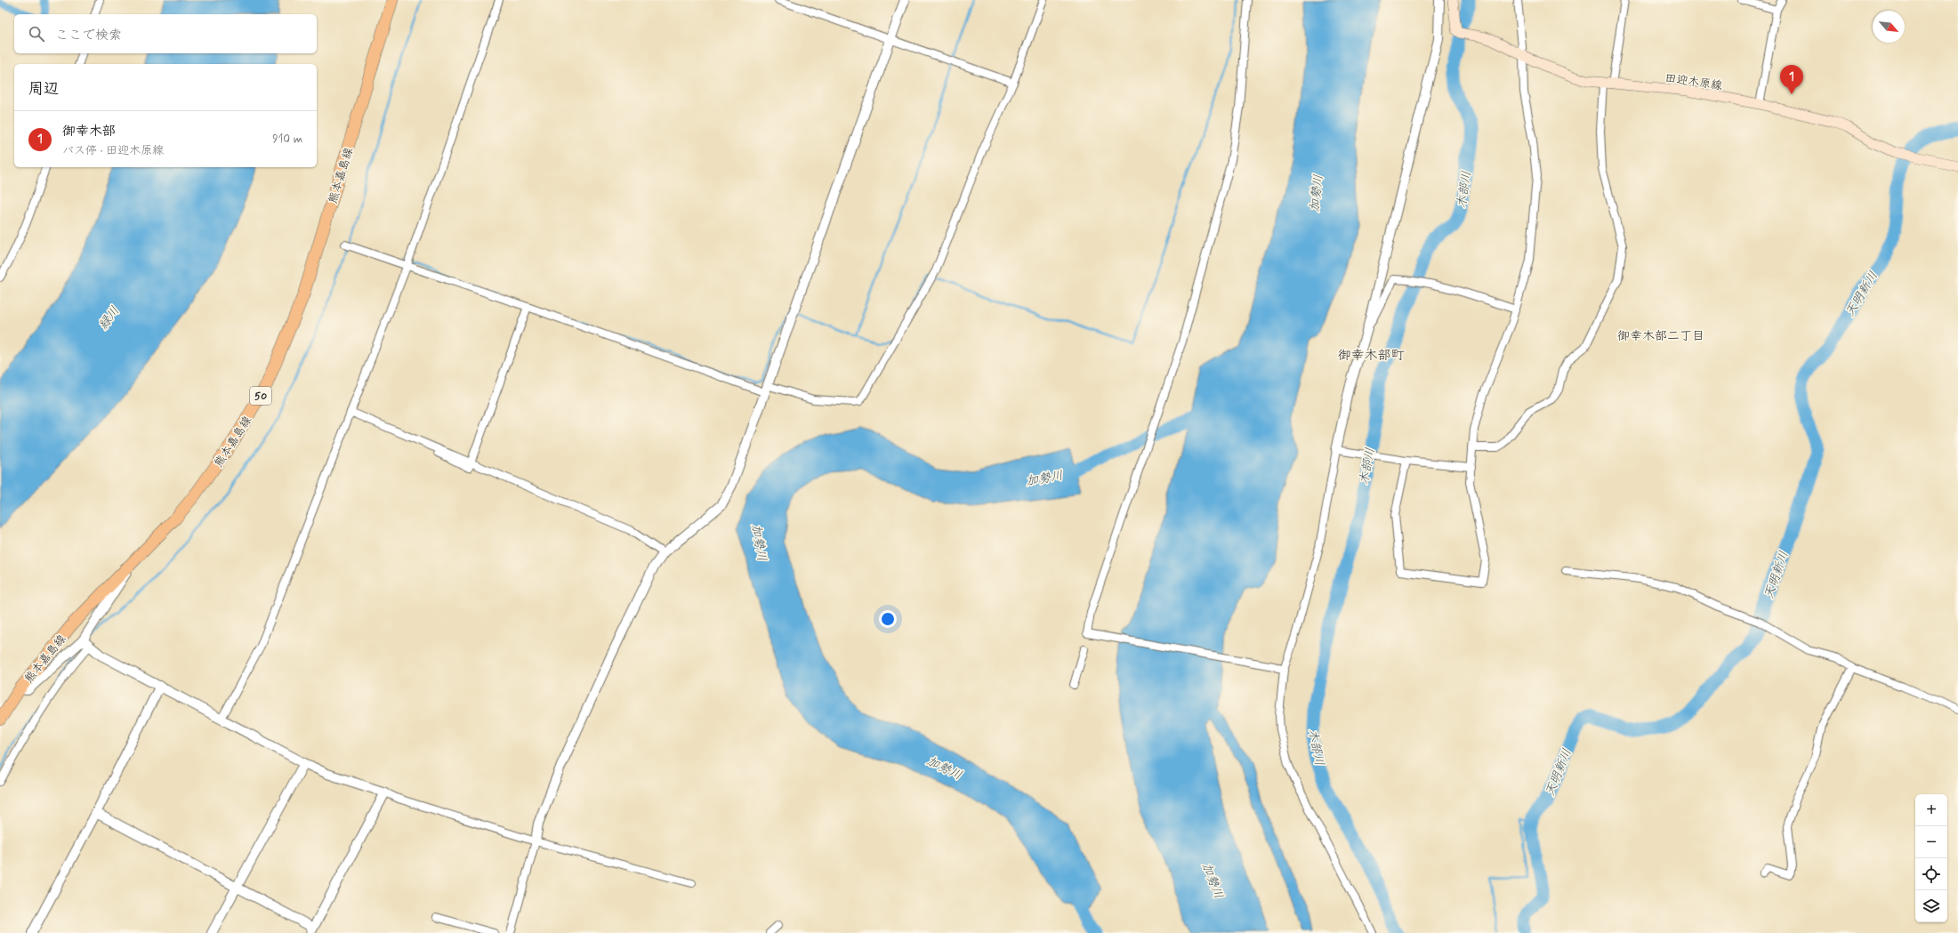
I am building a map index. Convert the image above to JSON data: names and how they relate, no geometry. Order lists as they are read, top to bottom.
{
  "streets": {
    "main road": ["田迎木原線", "熊本嘉島線", "50"]
  },
  "districts": ["御幸木部二丁目", "御幸木部町"],
  "water": [
    "木部川",
    "加勢川",
    "天明新川",
    "緑川"
  ],
  "north": "bottom right",
  "page": {
    "search": "ここで検索",
    "heading": "周辺",
    "pins": "1",
    "list": [
      {
        "mark": "1",
        "name": "御幸木部",
        "note": "バス停 · 田迎木原線",
        "value": "910 m"
      }
    ],
    "map_buttons": ["+", "−"]
  }
}
